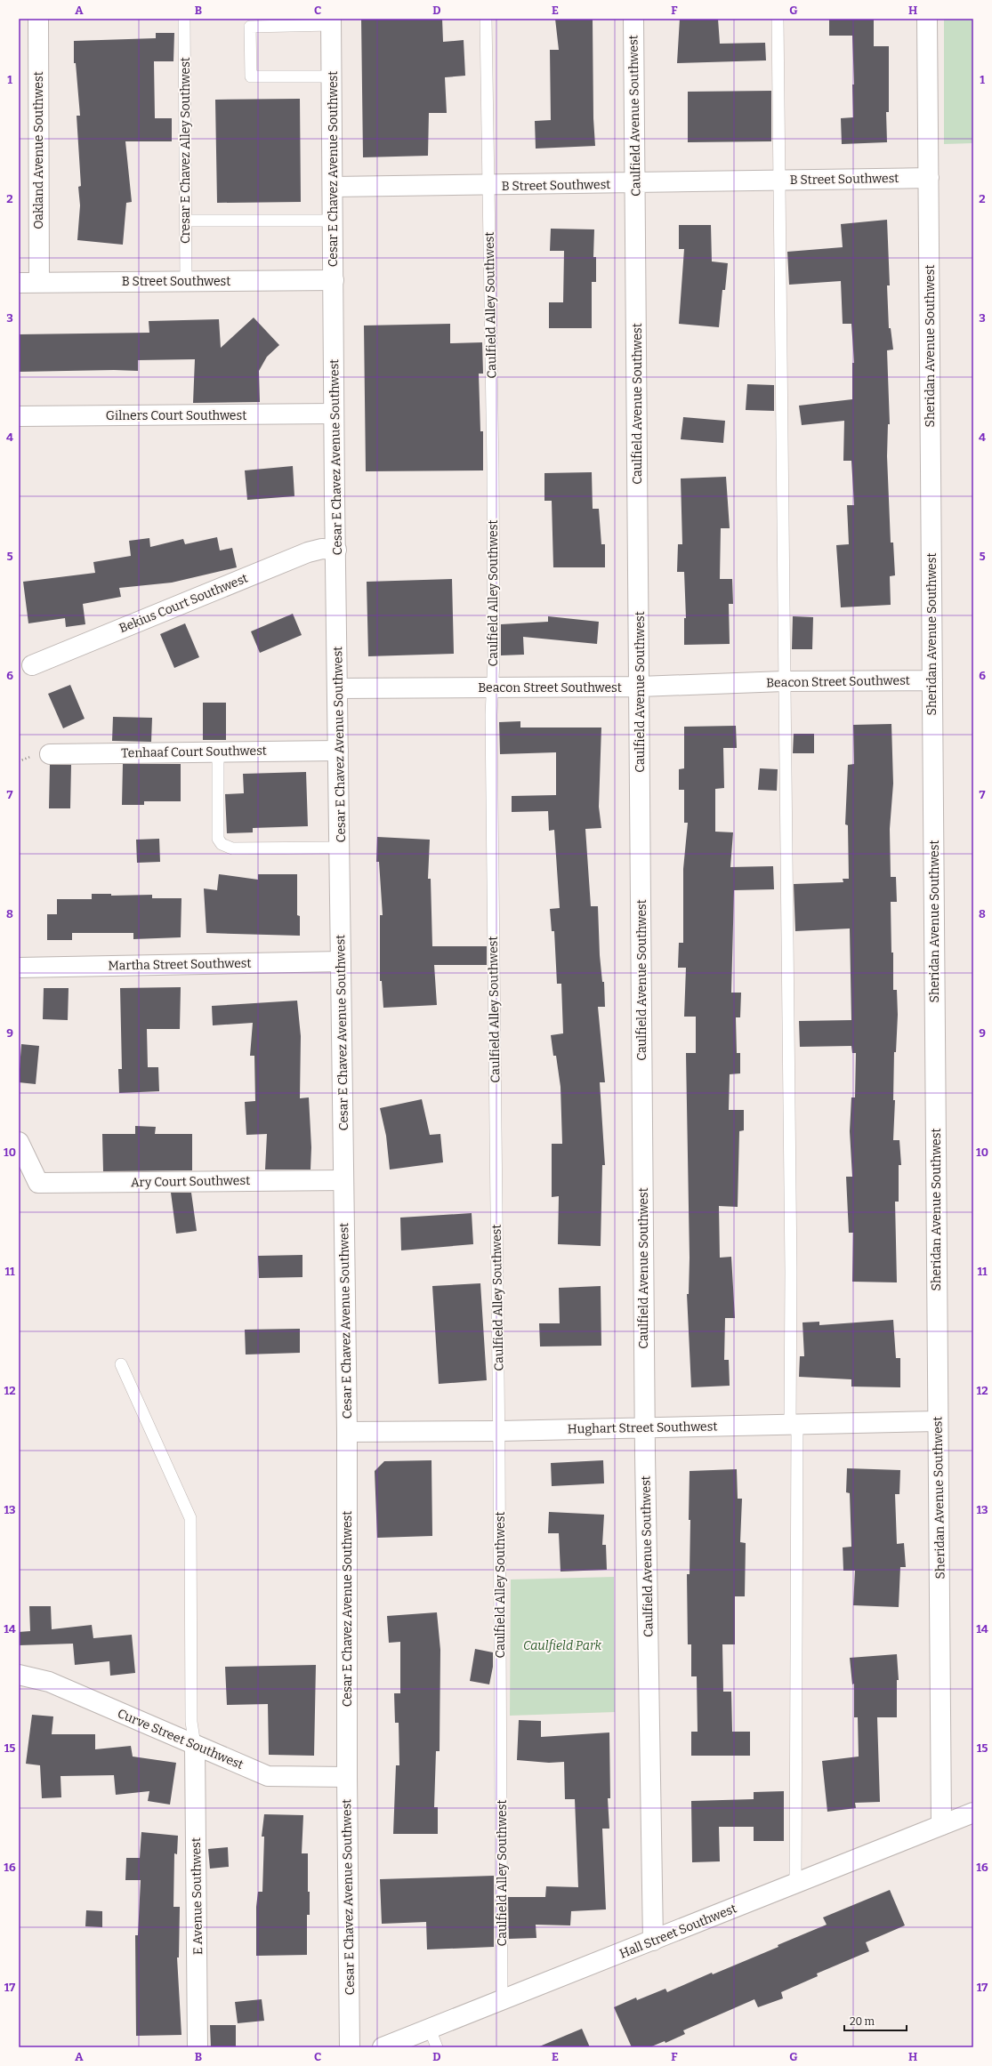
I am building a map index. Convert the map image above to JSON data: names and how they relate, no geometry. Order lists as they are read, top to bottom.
{
  "streets": {
    "street": [
      "Caulfield Avenue Southwest",
      "Oakland Avenue Southwest",
      "Cesar E Chavez Avenue Southwest",
      "B Street Southwest",
      "Sheridan Avenue Southwest",
      "Gilners Court Southwest",
      "Bekius Court Southwest",
      "Beacon Street Southwest",
      "Tenhaaf Court Southwest",
      "Martha Street Southwest",
      "Ary Court Southwest",
      "Hughart Street Southwest",
      "Curve Street Southwest",
      "E Avenue Southwest",
      "Hall Street Southwest"
    ],
    "lane": ["Cresar E Chavez Alley Southwest", "Caulfield Alley Southwest"]
  },
  "crossings": [
    ["Caulfield Avenue Southwest", "B Street Southwest"],
    ["Caulfield Avenue Southwest", "Beacon Street Southwest"],
    ["Caulfield Avenue Southwest", "Hughart Street Southwest"],
    ["Caulfield Avenue Southwest", "Hall Street Southwest"],
    ["Oakland Avenue Southwest", "B Street Southwest"],
    ["Cresar E Chavez Alley Southwest", "B Street Southwest"],
    ["Cesar E Chavez Avenue Southwest", "B Street Southwest"],
    ["Cesar E Chavez Avenue Southwest", "Gilners Court Southwest"],
    ["Cesar E Chavez Avenue Southwest", "Bekius Court Southwest"],
    ["Cesar E Chavez Avenue Southwest", "Beacon Street Southwest"],
    ["Cesar E Chavez Avenue Southwest", "Tenhaaf Court Southwest"],
    ["Cesar E Chavez Avenue Southwest", "Martha Street Southwest"],
    ["Cesar E Chavez Avenue Southwest", "Ary Court Southwest"],
    ["Cesar E Chavez Avenue Southwest", "Hughart Street Southwest"],
    ["Cesar E Chavez Avenue Southwest", "Curve Street Southwest"],
    ["B Street Southwest", "Caulfield Alley Southwest"],
    ["B Street Southwest", "Sheridan Avenue Southwest"],
    ["Caulfield Alley Southwest", "Beacon Street Southwest"],
    ["Caulfield Alley Southwest", "Hughart Street Southwest"],
    ["Caulfield Alley Southwest", "Hall Street Southwest"],
    ["Sheridan Avenue Southwest", "Beacon Street Southwest"],
    ["Sheridan Avenue Southwest", "Hughart Street Southwest"],
    ["Sheridan Avenue Southwest", "Hall Street Southwest"],
    ["Curve Street Southwest", "E Avenue Southwest"]
  ],
  "parks": ["Caulfield Park"],
  "scale_bar": "20 m",
  "grid": {
    "columns": [
      "A",
      "B",
      "C",
      "D",
      "E",
      "F",
      "G",
      "H"
    ],
    "rows": [
      "1",
      "2",
      "3",
      "4",
      "5",
      "6",
      "7",
      "8",
      "9",
      "10",
      "11",
      "12",
      "13",
      "14",
      "15",
      "16",
      "17"
    ]
  }
}
